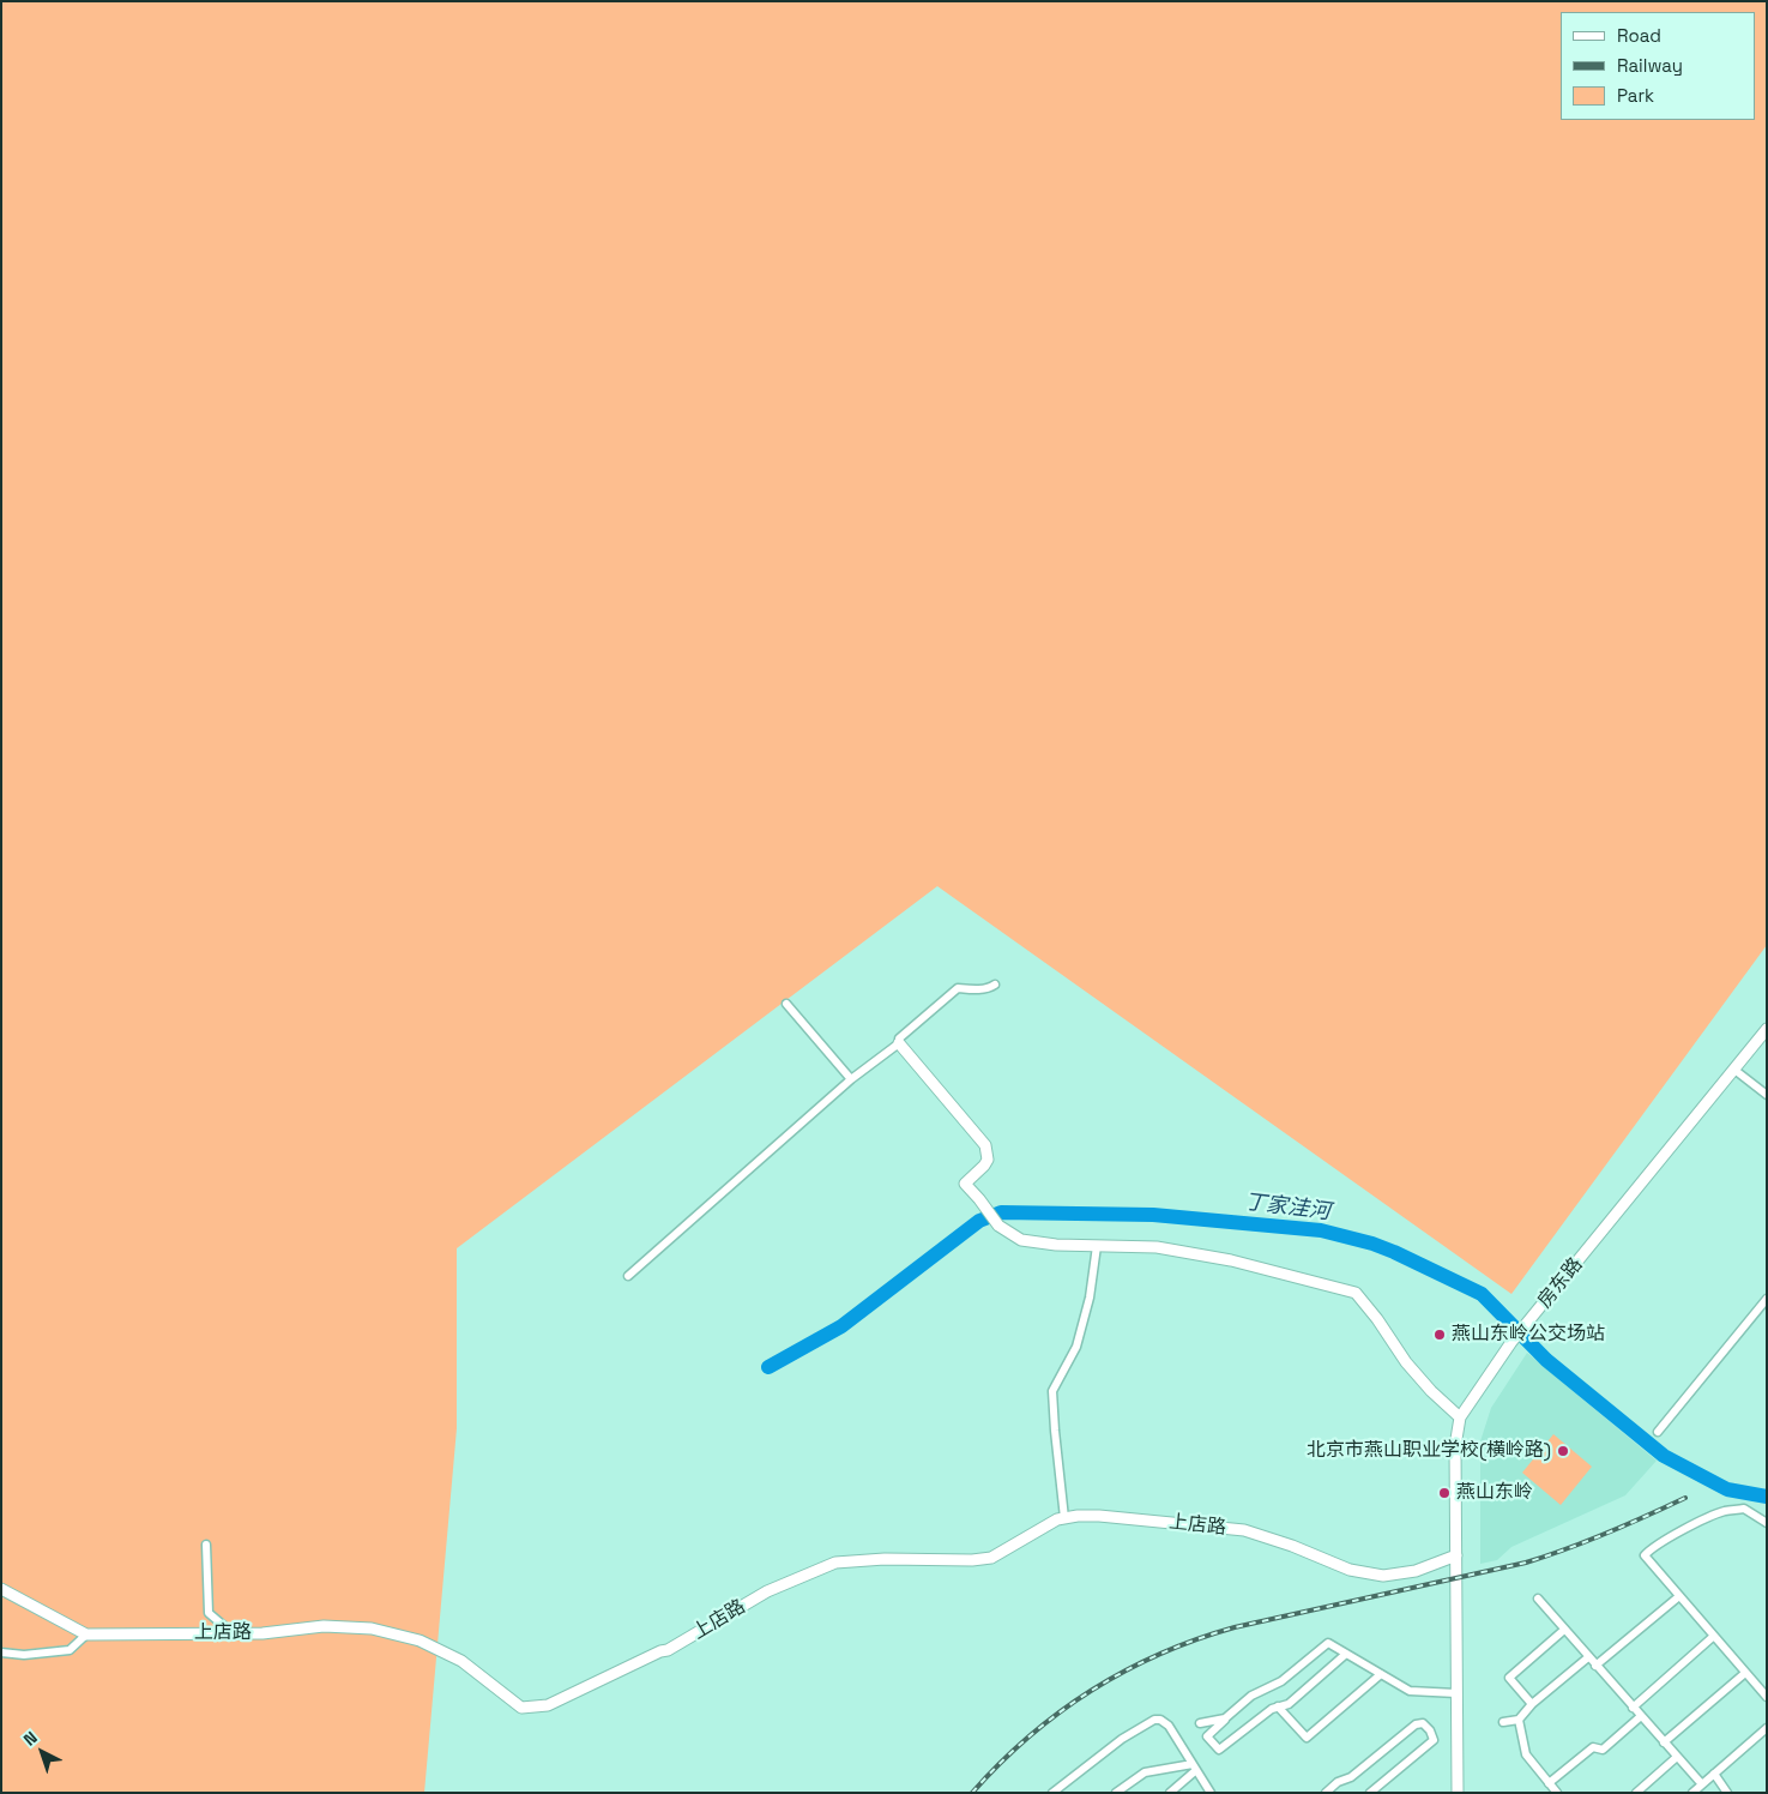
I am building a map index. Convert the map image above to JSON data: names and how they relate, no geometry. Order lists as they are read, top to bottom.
{
  "streets": {
    "street": ["房东路", "上店路"]
  },
  "crossings": [
    ["房东路", "上店路"]
  ],
  "water": ["丁家洼河"],
  "places": ["燕山东岭公交场站", "北京市燕山职业学校(横岭路)", "燕山东岭"],
  "legend": ["Road", "Railway", "Park"],
  "north": "top left"
}
